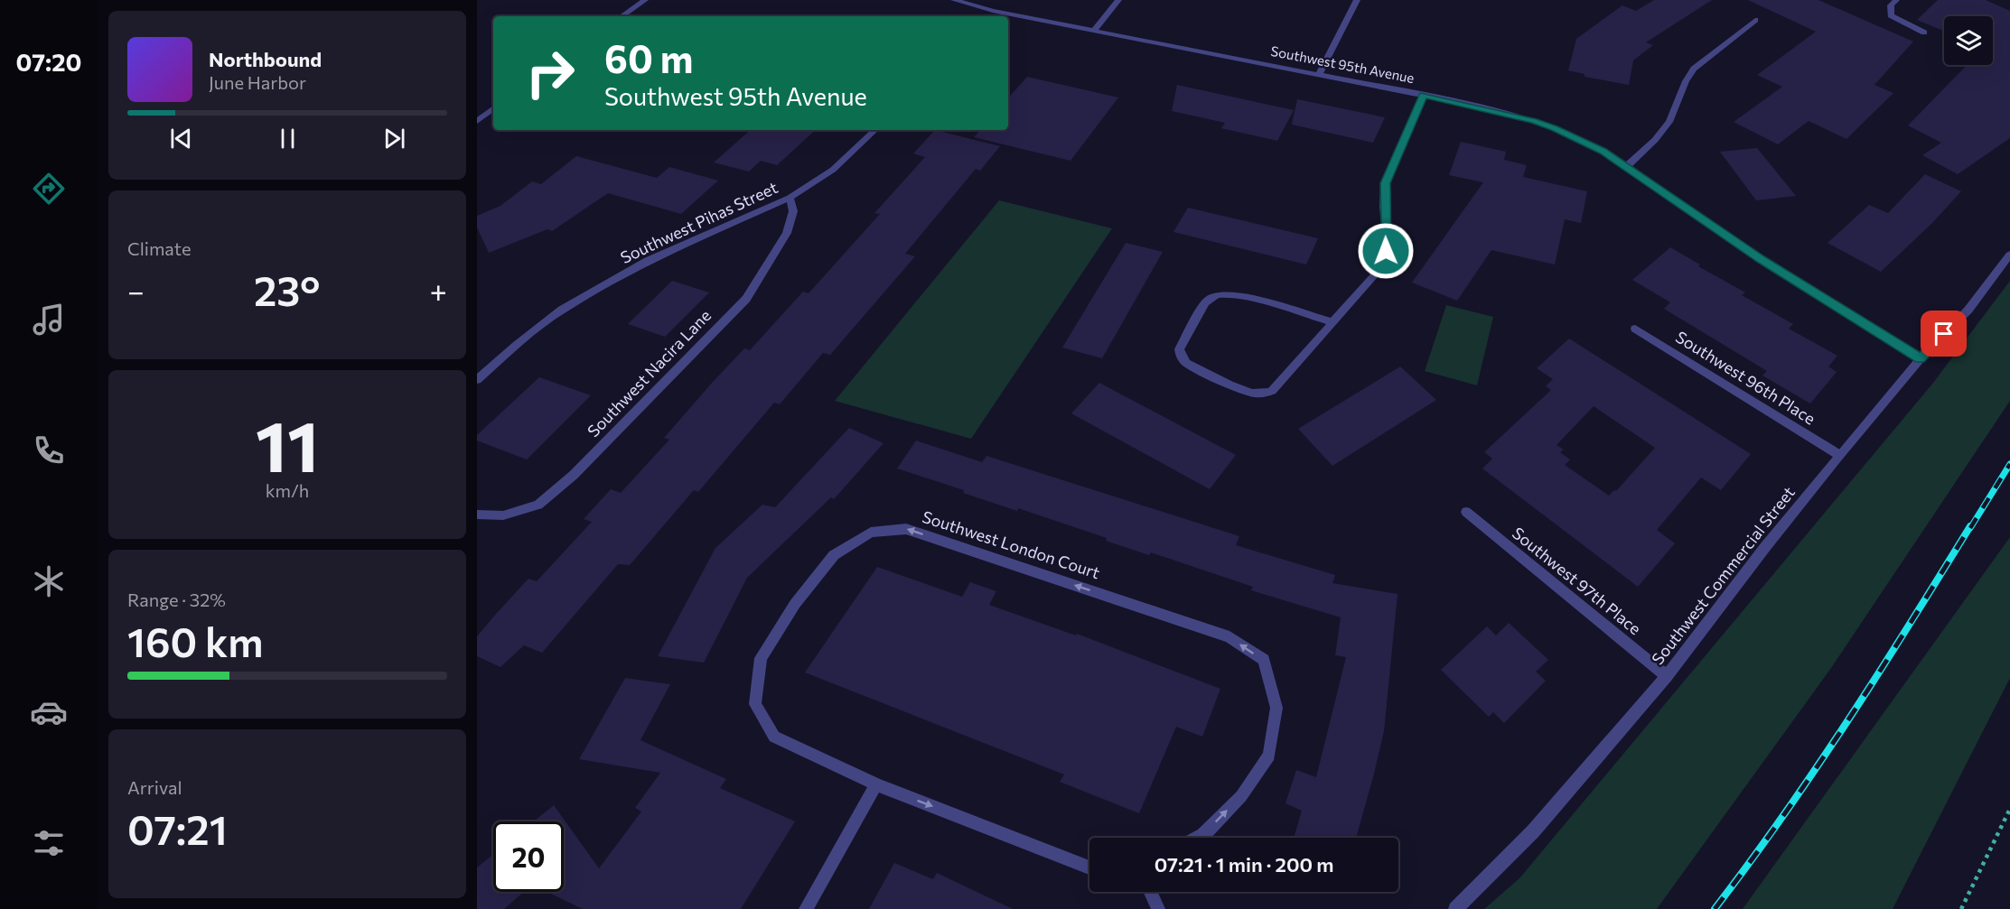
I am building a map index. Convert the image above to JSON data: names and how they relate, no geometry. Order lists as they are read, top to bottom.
{
  "streets": {
    "street": [
      "Southwest 95th Avenue",
      "Southwest Pihas Street",
      "Southwest Nacira Lane",
      "Southwest 96th Place",
      "Southwest London Court",
      "Southwest Commercial Street",
      "Southwest 97th Place"
    ]
  },
  "crossings": [
    ["Southwest 95th Avenue", "Southwest Commercial Street"],
    ["Southwest Pihas Street", "Southwest Nacira Lane"],
    ["Southwest 96th Place", "Southwest Commercial Street"],
    ["Southwest Commercial Street", "Southwest 97th Place"]
  ],
  "page": {
    "tabs": "07:20",
    "turn": ["60 m", "Southwest 95th Avenue"],
    "song": ["Northbound", "June Harbor"],
    "tile": [
      "Climate",
      ["11", "km/h"],
      ["Range · 32%", "160 km"],
      ["Arrival", "07:21"]
    ],
    "heat": ["−", "23°", "+"],
    "limit": "20",
    "trip": "07:21 · 1 min · 200 m"
  }
}
